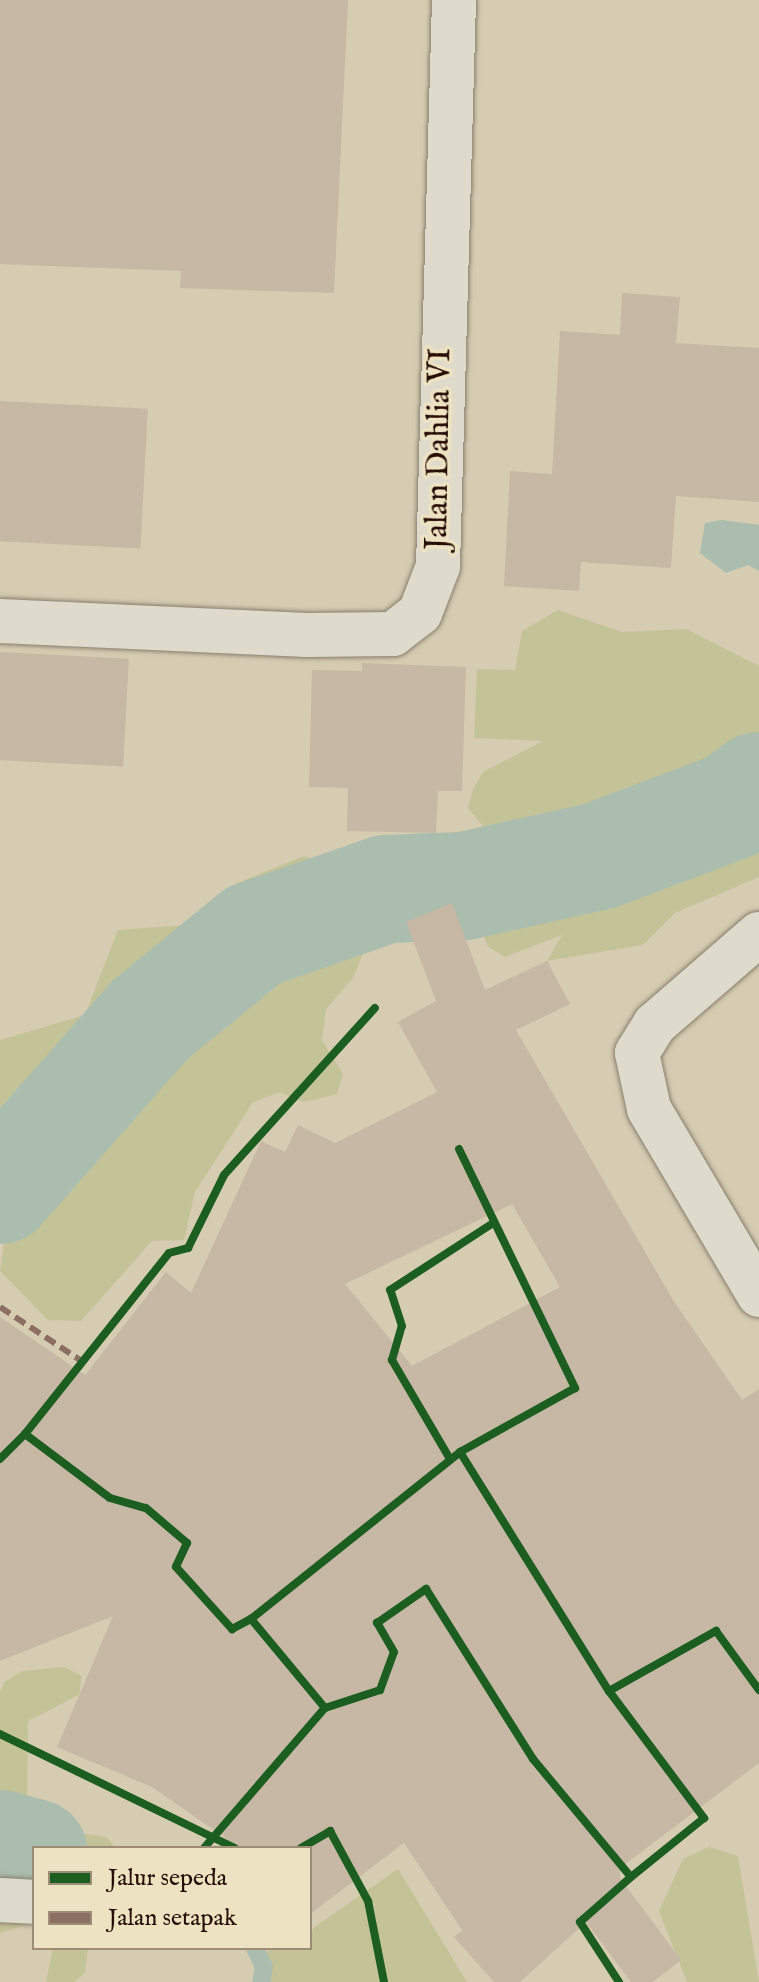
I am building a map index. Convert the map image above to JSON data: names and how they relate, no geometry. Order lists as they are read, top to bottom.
{
  "streets": {
    "street": ["Jalan Dahlia VI"]
  },
  "legend": ["Jalur sepeda", "Jalan setapak"]
}
